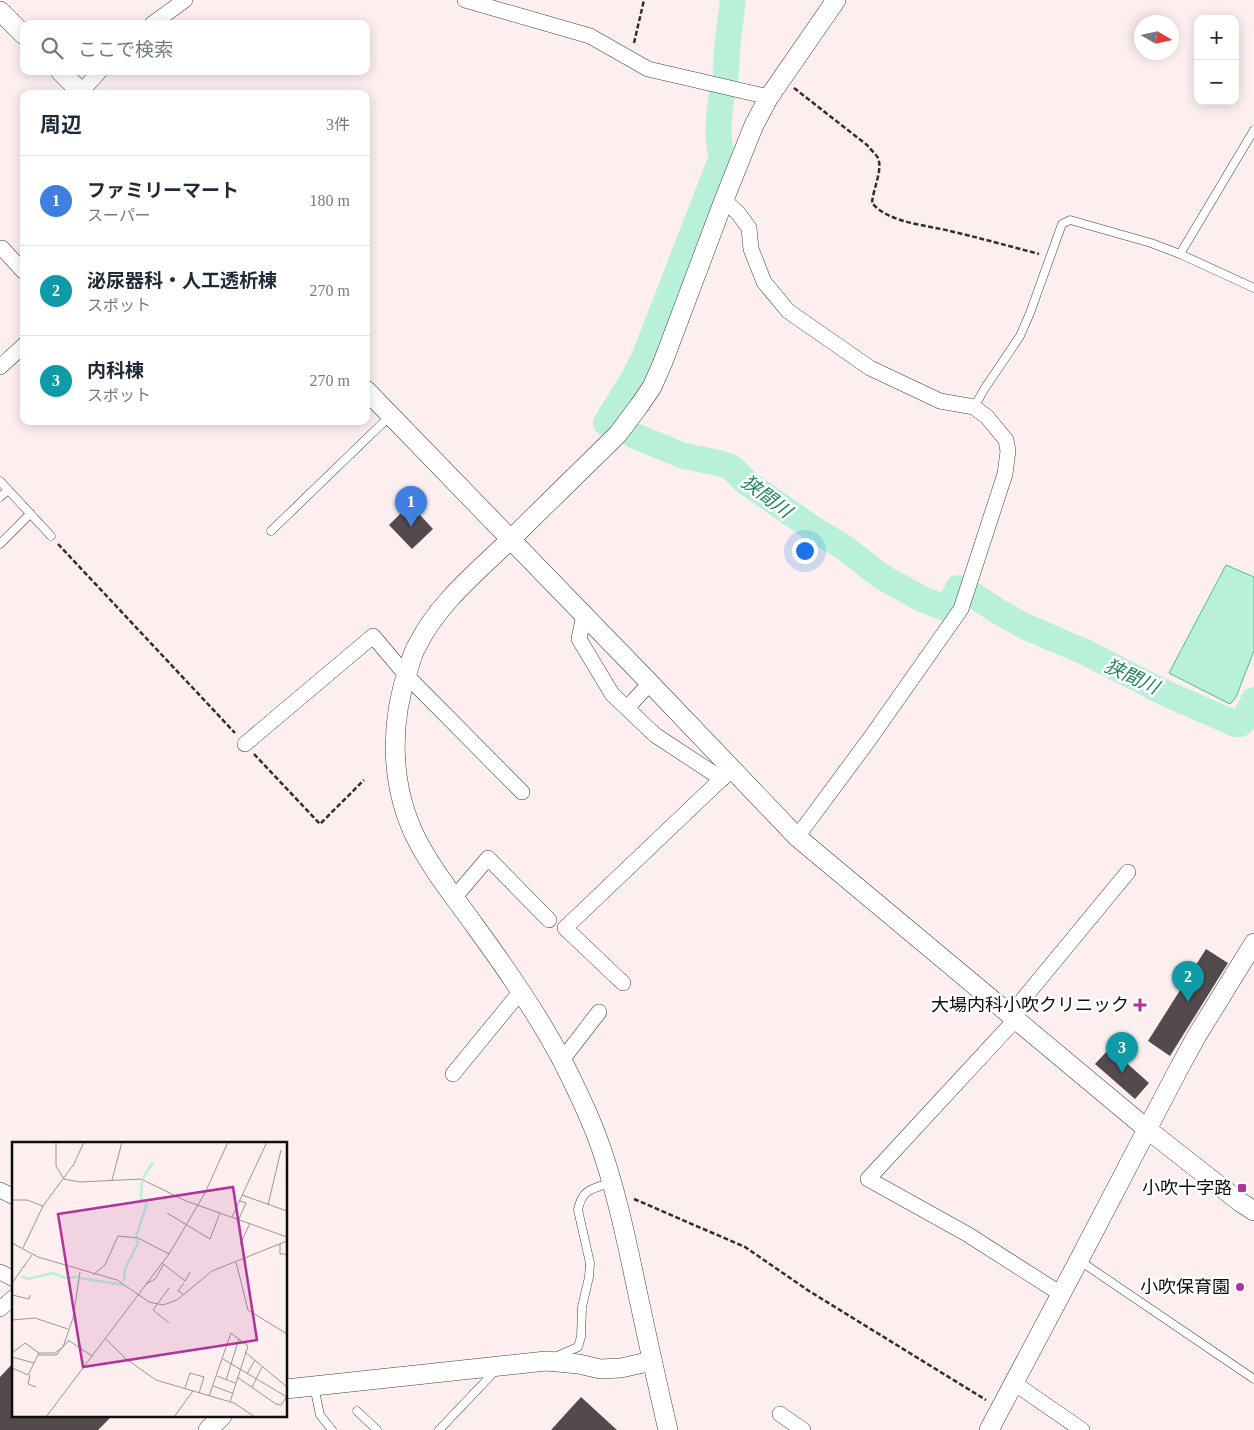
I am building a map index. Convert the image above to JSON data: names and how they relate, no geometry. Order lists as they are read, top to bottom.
{
  "water": ["狭間川"],
  "places": {
    "health": ["大場内科小吹クリニック"],
    "transit": ["小吹十字路"],
    "other": ["小吹保育園"]
  },
  "north": "right",
  "page": {
    "map_buttons": ["+", "−"],
    "search": "ここで検索",
    "heading": ["周辺", "3件"],
    "list": [
      {
        "mark": "1",
        "name": "ファミリーマート",
        "note": "スーパー",
        "value": "180 m"
      },
      {
        "mark": "2",
        "name": "泌尿器科・人工透析棟",
        "note": "スポット",
        "value": "270 m"
      },
      {
        "mark": "3",
        "name": "内科棟",
        "note": "スポット",
        "value": "270 m"
      }
    ],
    "pins": ["1", "2", "3"]
  }
}
